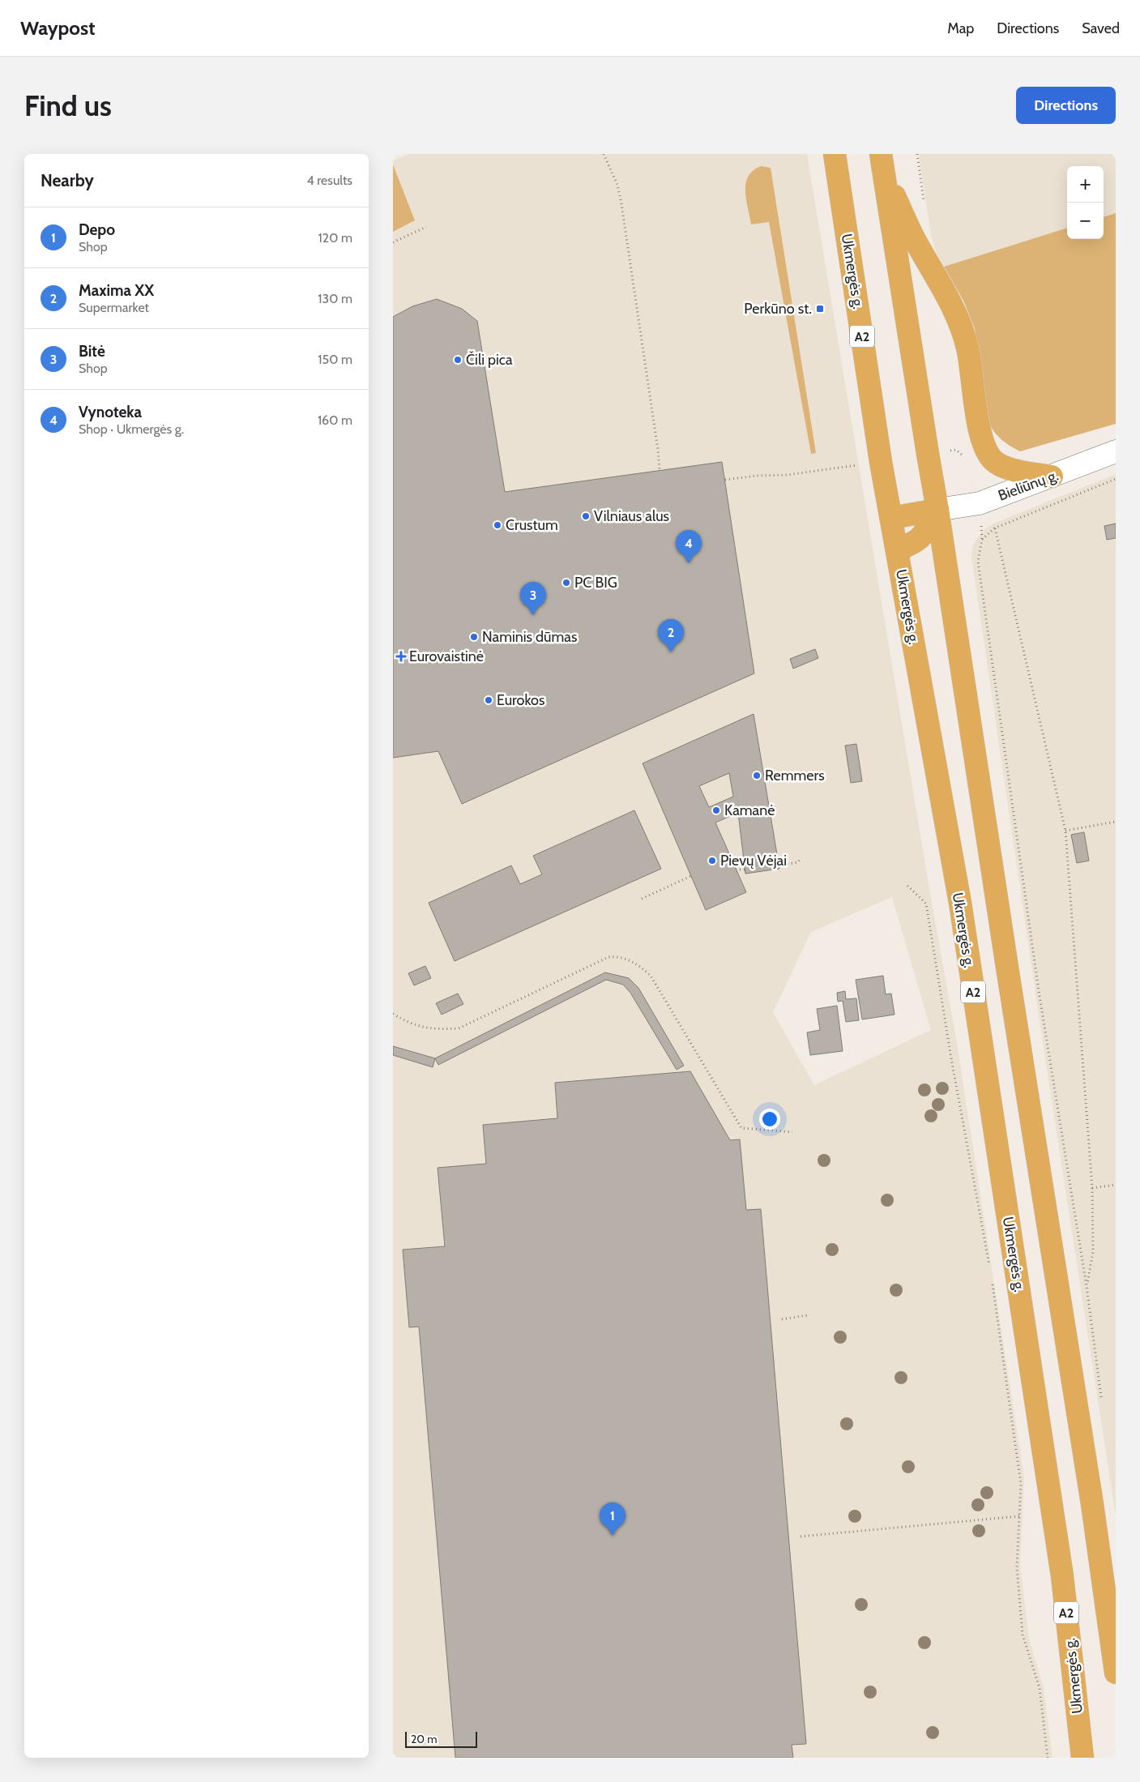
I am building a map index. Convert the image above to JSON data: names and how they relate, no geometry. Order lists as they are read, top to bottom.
{
  "streets": {
    "highway": ["Ukmergės g.", "A2"],
    "street": ["Bieliūnų g."]
  },
  "places": {
    "transit": ["Perkūno st."],
    "other": [
      "Čili pica",
      "Vilniaus alus",
      "Crustum",
      "PC BIG",
      "Naminis dūmas",
      "Eurokos",
      "Remmers",
      "Kamanė",
      "Pievų Vėjai"
    ],
    "health": ["Eurovaistinė"]
  },
  "scale_bar": "20 m",
  "page": {
    "header": "Waypost",
    "nav": ["Map", "Directions", "Saved"],
    "buttons": "Directions",
    "title": "Find us",
    "heading": ["Nearby", "4 results"],
    "map_buttons": ["+", "−"],
    "list": [
      {
        "mark": "1",
        "name": "Depo",
        "note": "Shop",
        "value": "120 m"
      },
      {
        "mark": "2",
        "name": "Maxima XX",
        "note": "Supermarket",
        "value": "130 m"
      },
      {
        "mark": "3",
        "name": "Bitė",
        "note": "Shop",
        "value": "150 m"
      },
      {
        "mark": "4",
        "name": "Vynoteka",
        "note": "Shop · Ukmergės g.",
        "value": "160 m"
      }
    ],
    "pins": [
      "4",
      "3",
      "2",
      "1"
    ],
    "scale": "20 m"
  }
}
